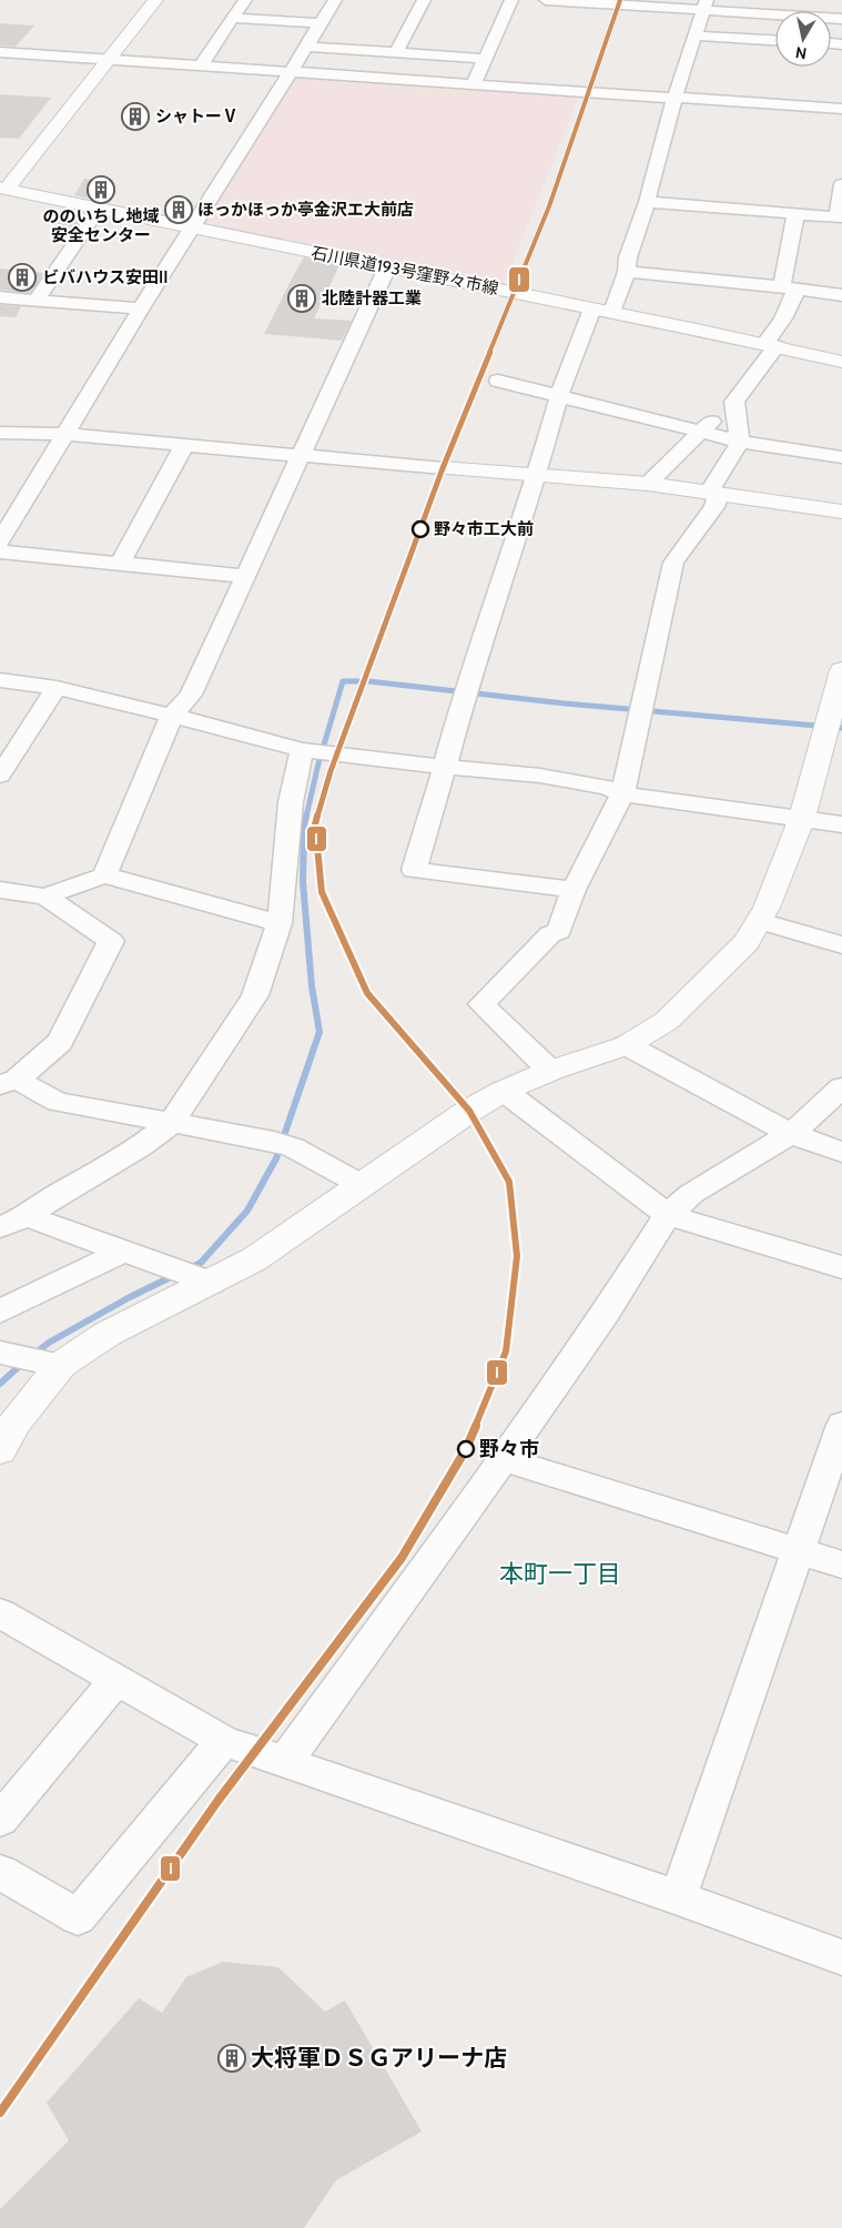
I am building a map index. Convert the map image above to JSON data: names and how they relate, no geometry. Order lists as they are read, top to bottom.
{
  "streets": {
    "street": ["石川県道193号窪野々市線"]
  },
  "districts": ["本町一丁目"],
  "places": {
    "building": [
      "シャトーⅤ",
      "ののいちし地域 安全センター",
      "ほっかほっか亭金沢エ大前店",
      "ビバハウス安田II",
      "北陸計器工業",
      "大将軍ＤＳＧアリーナ店"
    ],
    "other": ["野々市工大前", "野々市"]
  },
  "lines": ["transit line I"],
  "north": "bottom"
}
